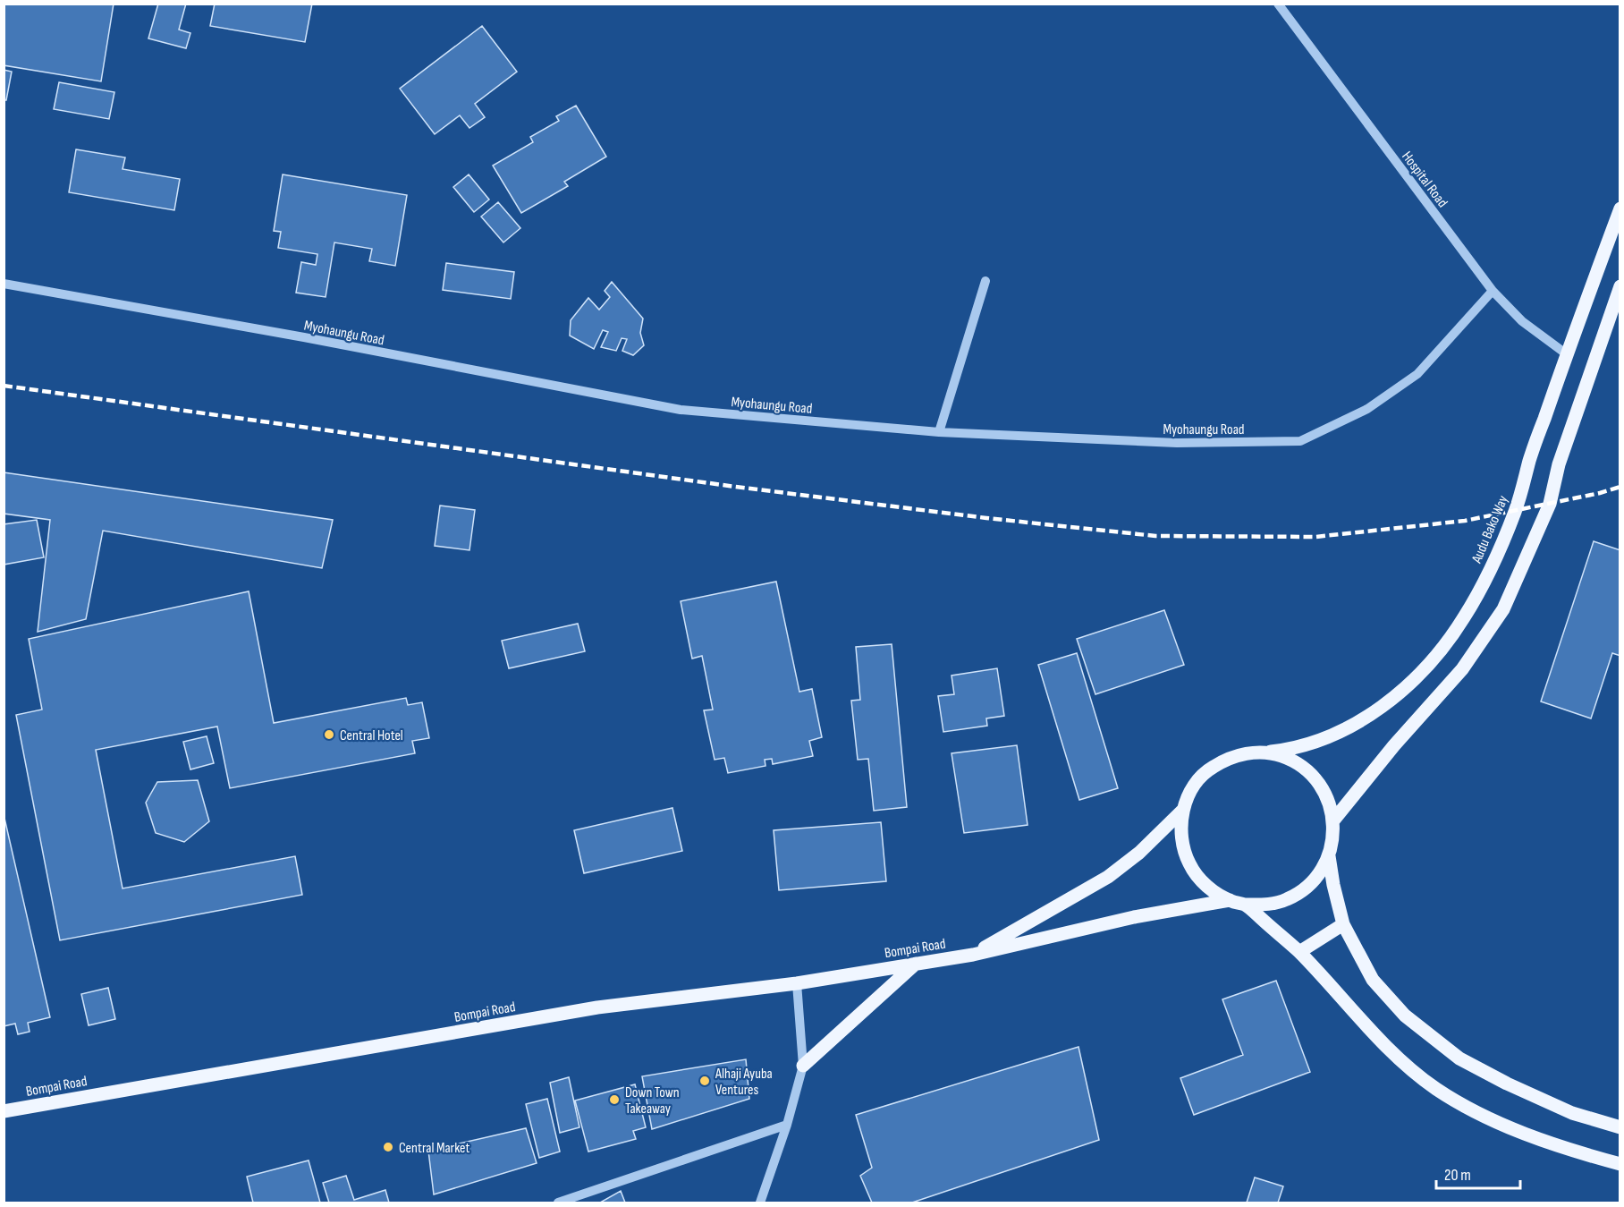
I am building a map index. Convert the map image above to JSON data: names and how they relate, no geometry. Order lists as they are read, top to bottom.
{
  "streets": {
    "main road": ["Audu Bako Way", "Bompai Road"],
    "street": ["Hospital Road", "Myohaungu Road"]
  },
  "crossings": [
    ["Hospital Road", "Myohaungu Road"],
    ["Hospital Road", "Audu Bako Way"],
    ["Audu Bako Way", "Bompai Road"]
  ],
  "places": [
    "Central Hotel",
    "Alhaji Ayuba Ventures",
    "Down Town Takeaway",
    "Central Market"
  ],
  "scale_bar": "20 m"
}
